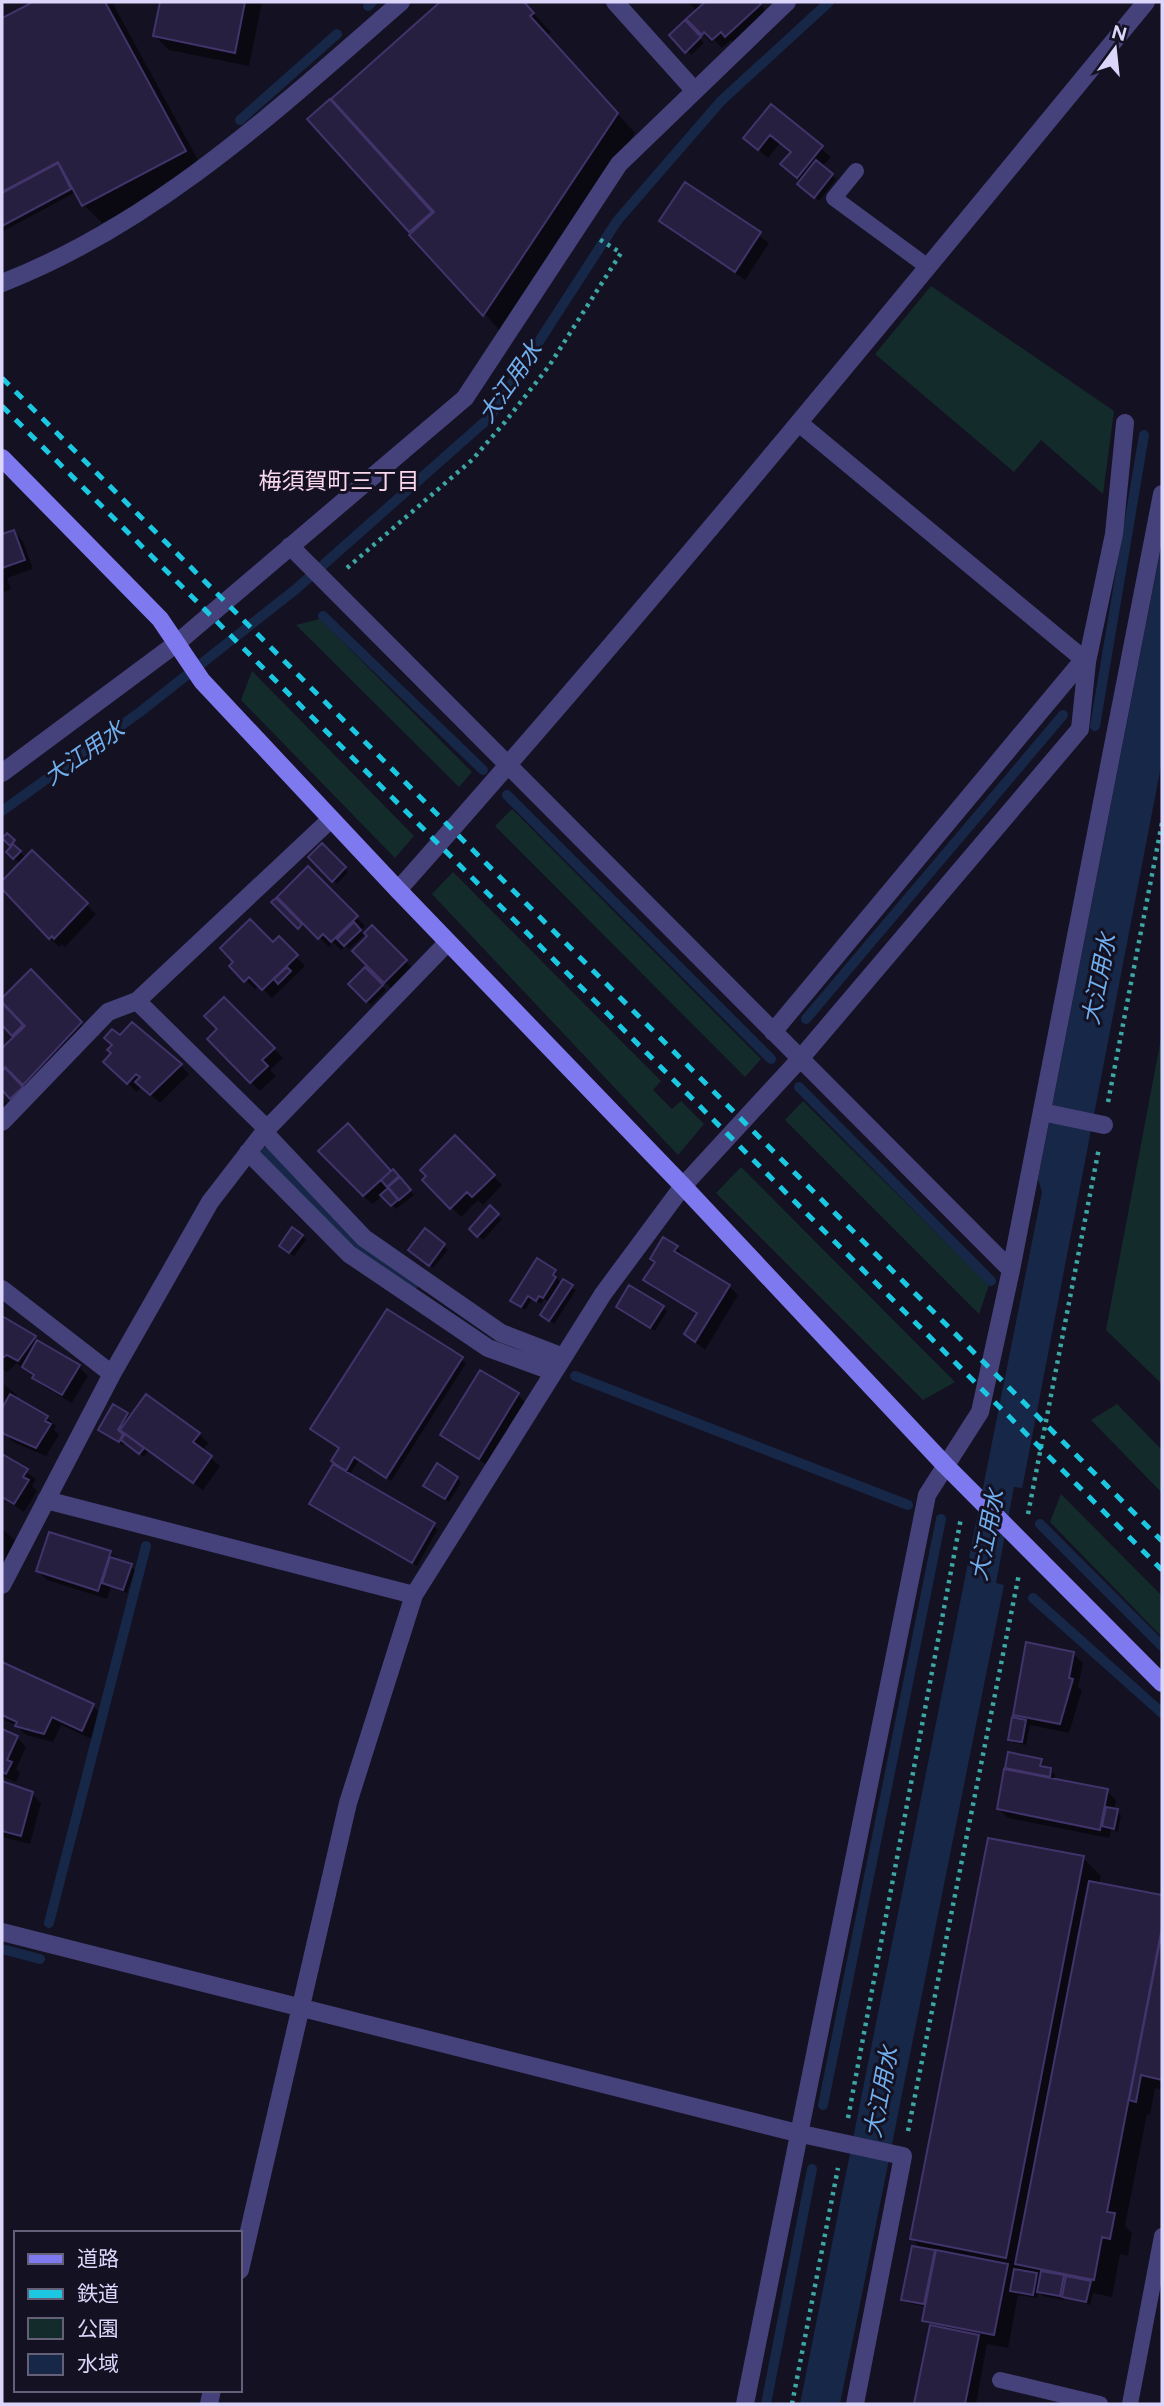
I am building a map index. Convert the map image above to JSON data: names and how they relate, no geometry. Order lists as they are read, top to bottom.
{
  "districts": ["梅須賀町三丁目"],
  "water": ["大江用水"],
  "legend": [
    "道路",
    "鉄道",
    "公園",
    "水域"
  ],
  "north": "top"
}
